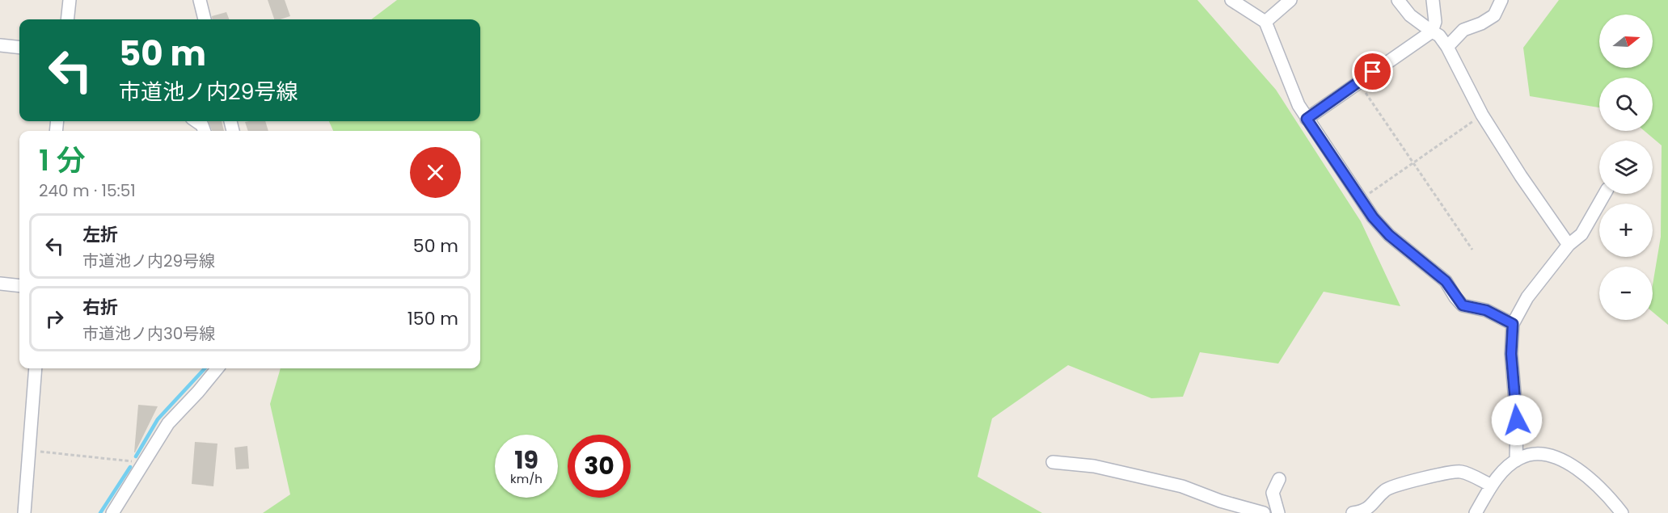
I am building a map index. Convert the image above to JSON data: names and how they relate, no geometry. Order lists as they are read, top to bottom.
{
  "north": "right",
  "page": {
    "map_buttons": ["+", "−"],
    "turn": ["50 m", "市道池ノ内29号線"],
    "heading": ["1 分", "240 m · 15:51"],
    "list": [
      {
        "name": "左折",
        "note": "市道池ノ内29号線",
        "value": "50 m"
      },
      {
        "name": "右折",
        "note": "市道池ノ内30号線",
        "value": "150 m"
      }
    ],
    "speed": "19 km/h",
    "limit": "30"
  }
}
